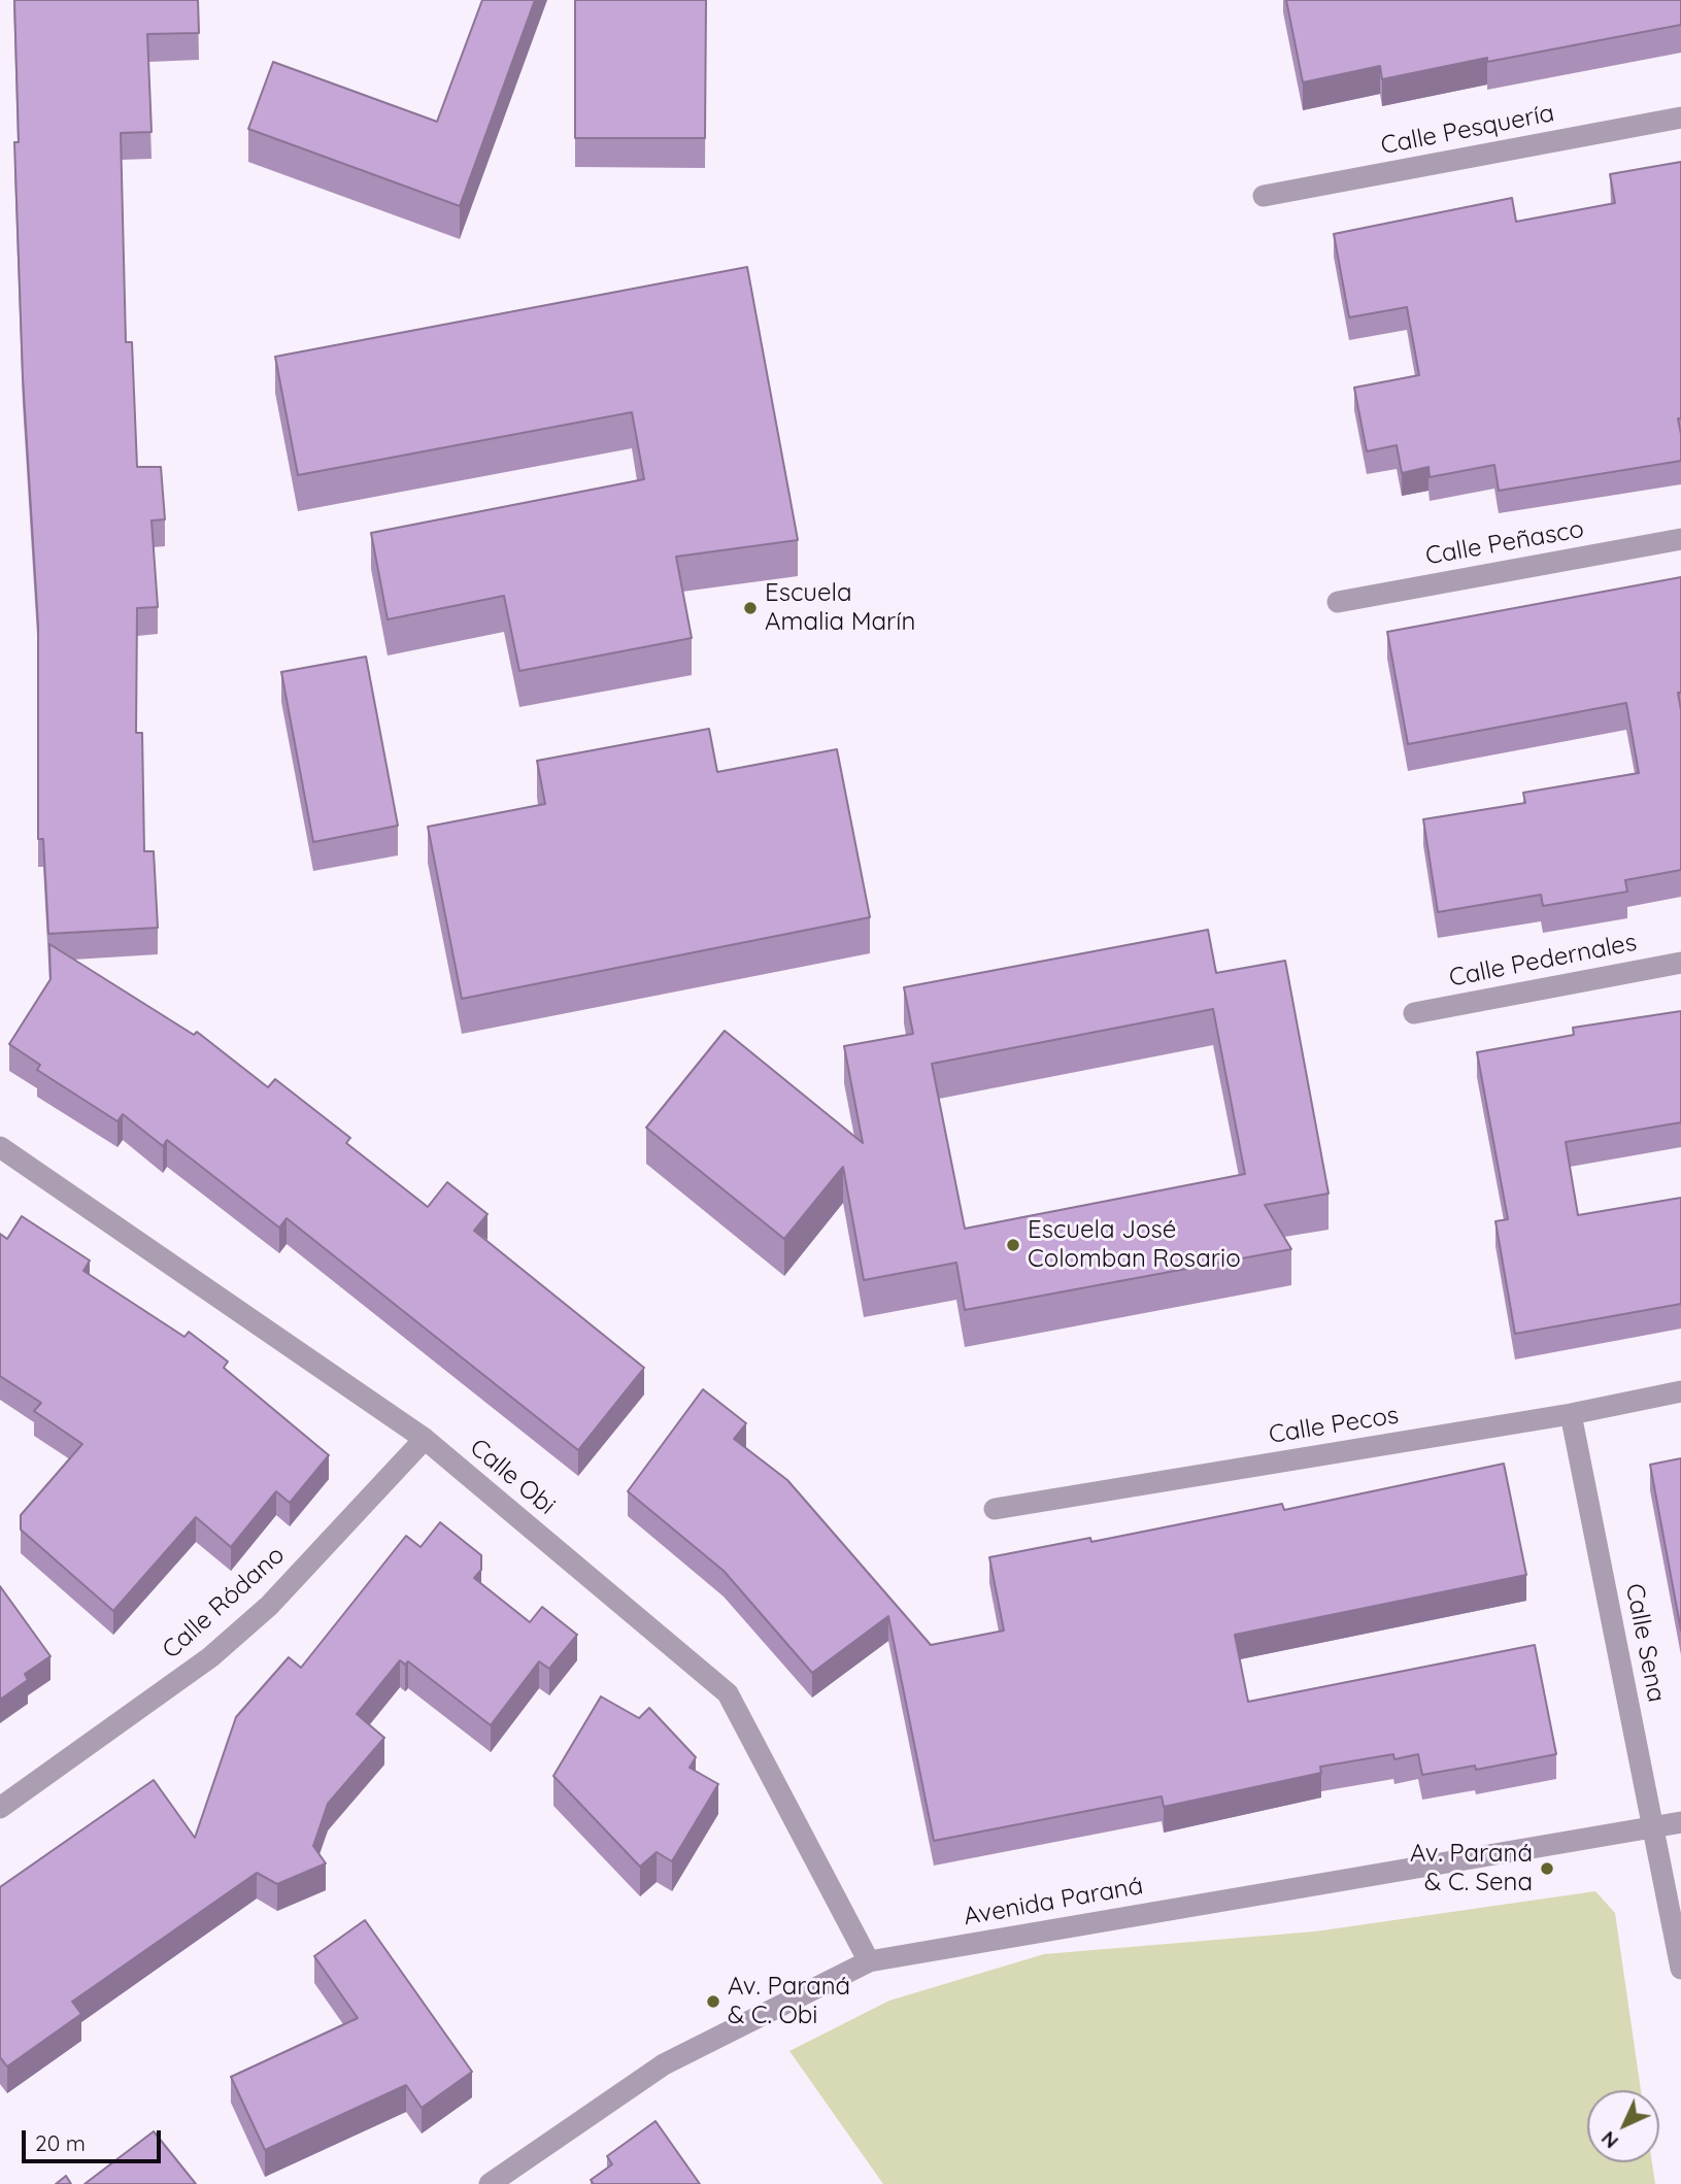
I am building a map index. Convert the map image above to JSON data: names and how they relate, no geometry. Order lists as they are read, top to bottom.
{
  "streets": {
    "street": [
      "Calle Pesquería",
      "Calle Peñasco",
      "Calle Pedernales",
      "Calle Pecos",
      "Calle Obi",
      "Calle Ródano",
      "Calle Sena",
      "Avenida Paraná"
    ]
  },
  "crossings": [
    ["Calle Pecos", "Calle Sena"],
    ["Calle Obi", "Calle Ródano"],
    ["Calle Obi", "Avenida Paraná"],
    ["Calle Sena", "Avenida Paraná"]
  ],
  "places": [
    "Escuela Amalia Marín",
    "Escuela José Colomban Rosario",
    "Av. Paraná & C. Sena",
    "Av. Paraná & C. Obi"
  ],
  "scale_bar": "20 m",
  "north": "bottom left"
}
